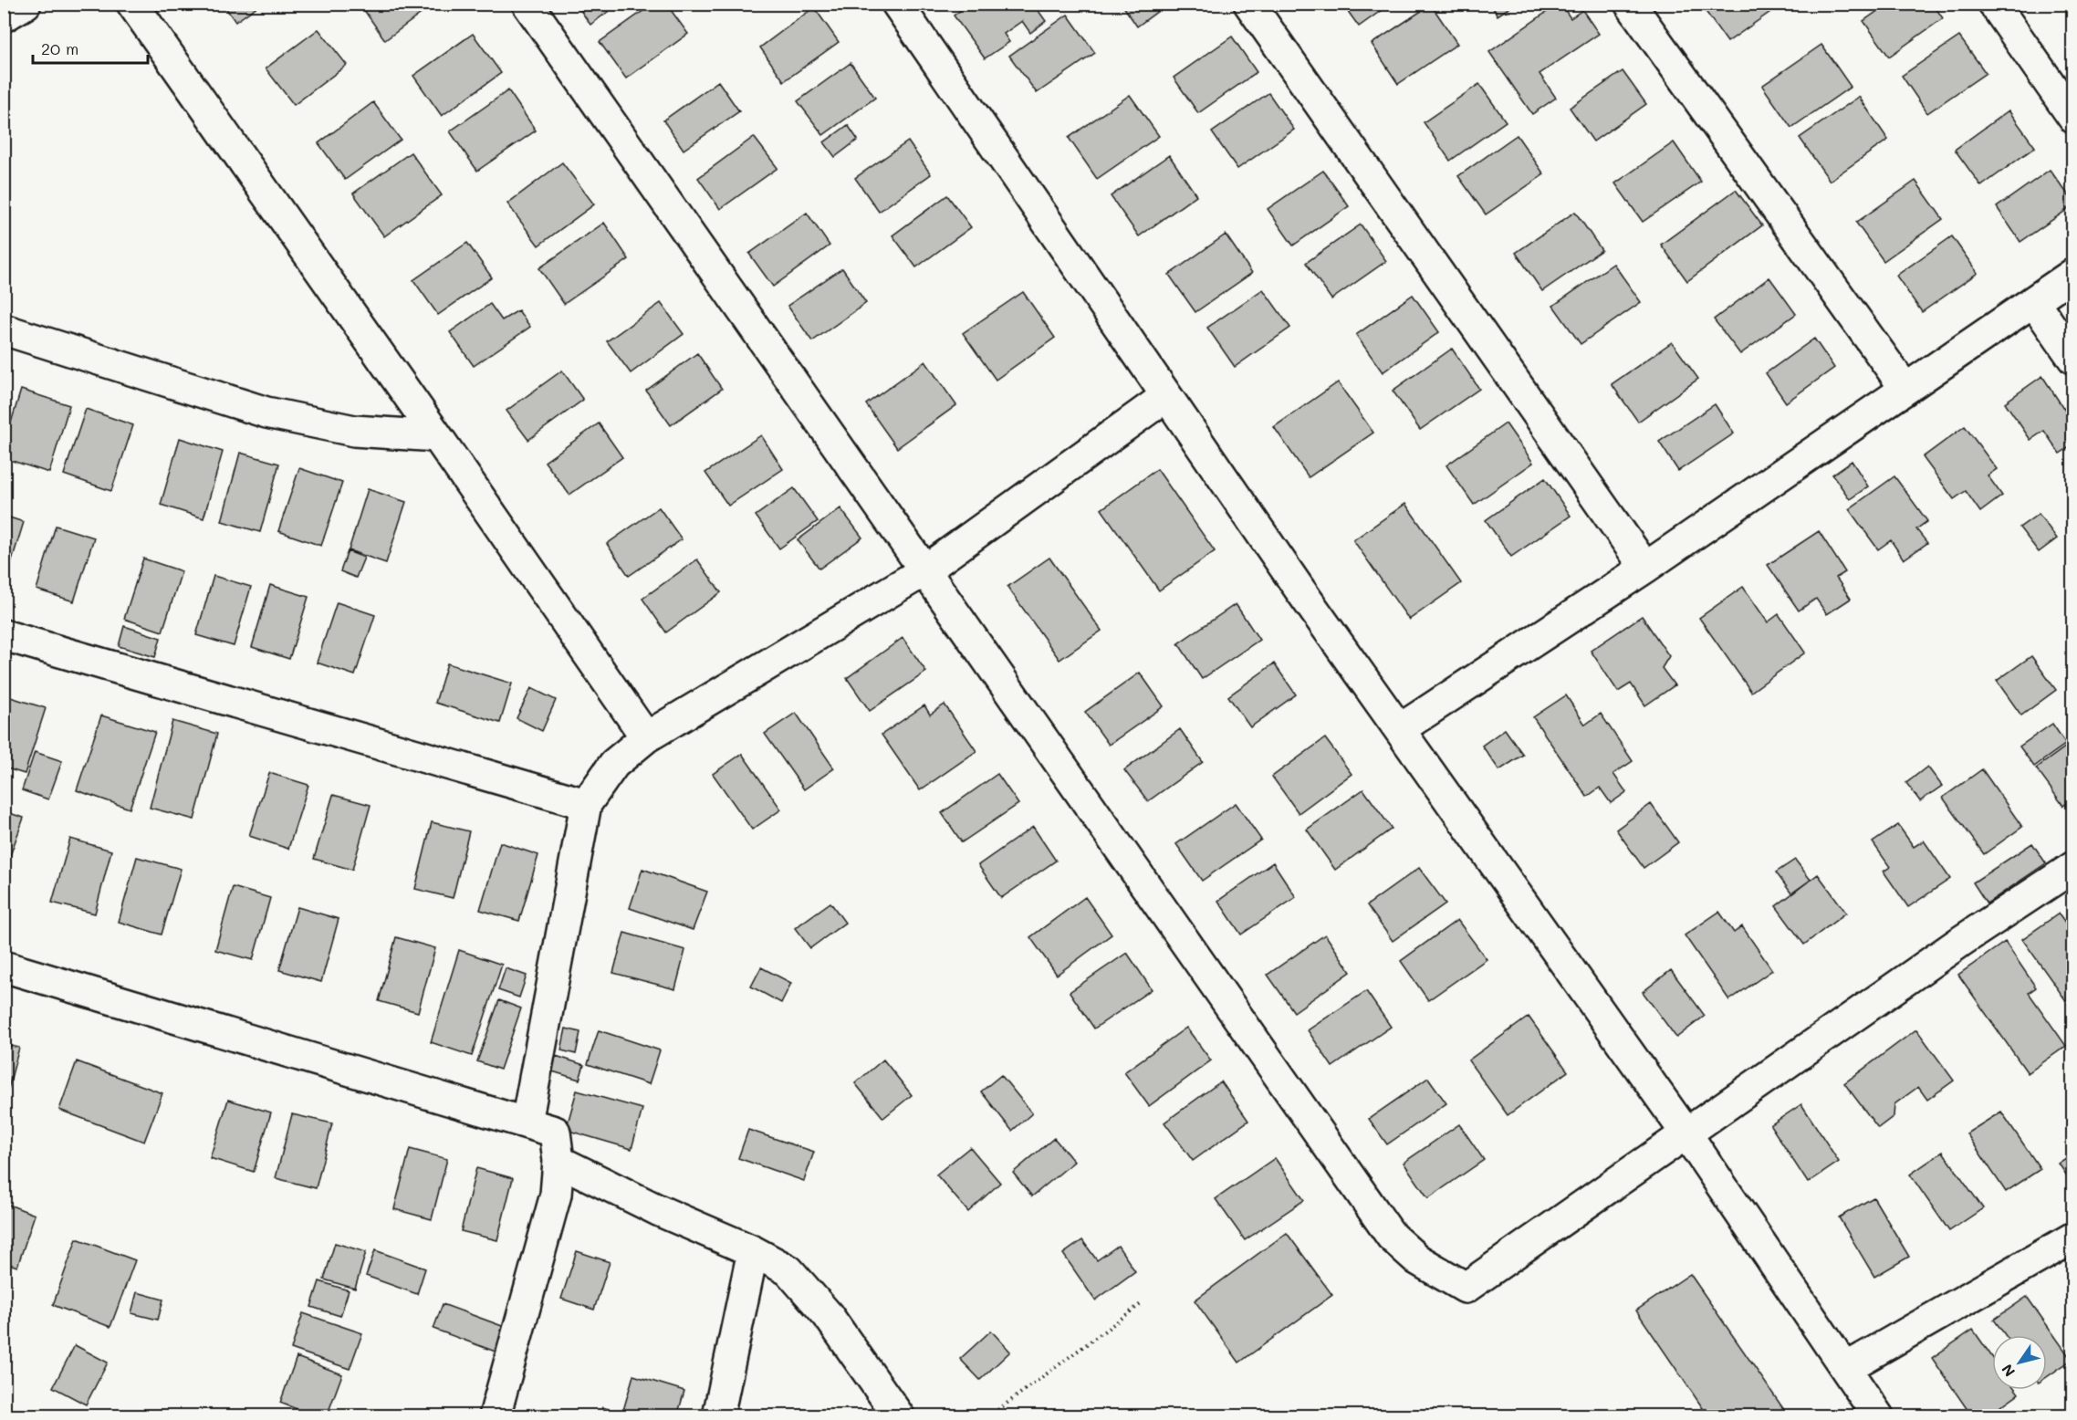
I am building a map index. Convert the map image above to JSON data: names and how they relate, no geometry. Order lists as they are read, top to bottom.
{
  "scale_bar": "20 m",
  "north": "bottom left"
}
